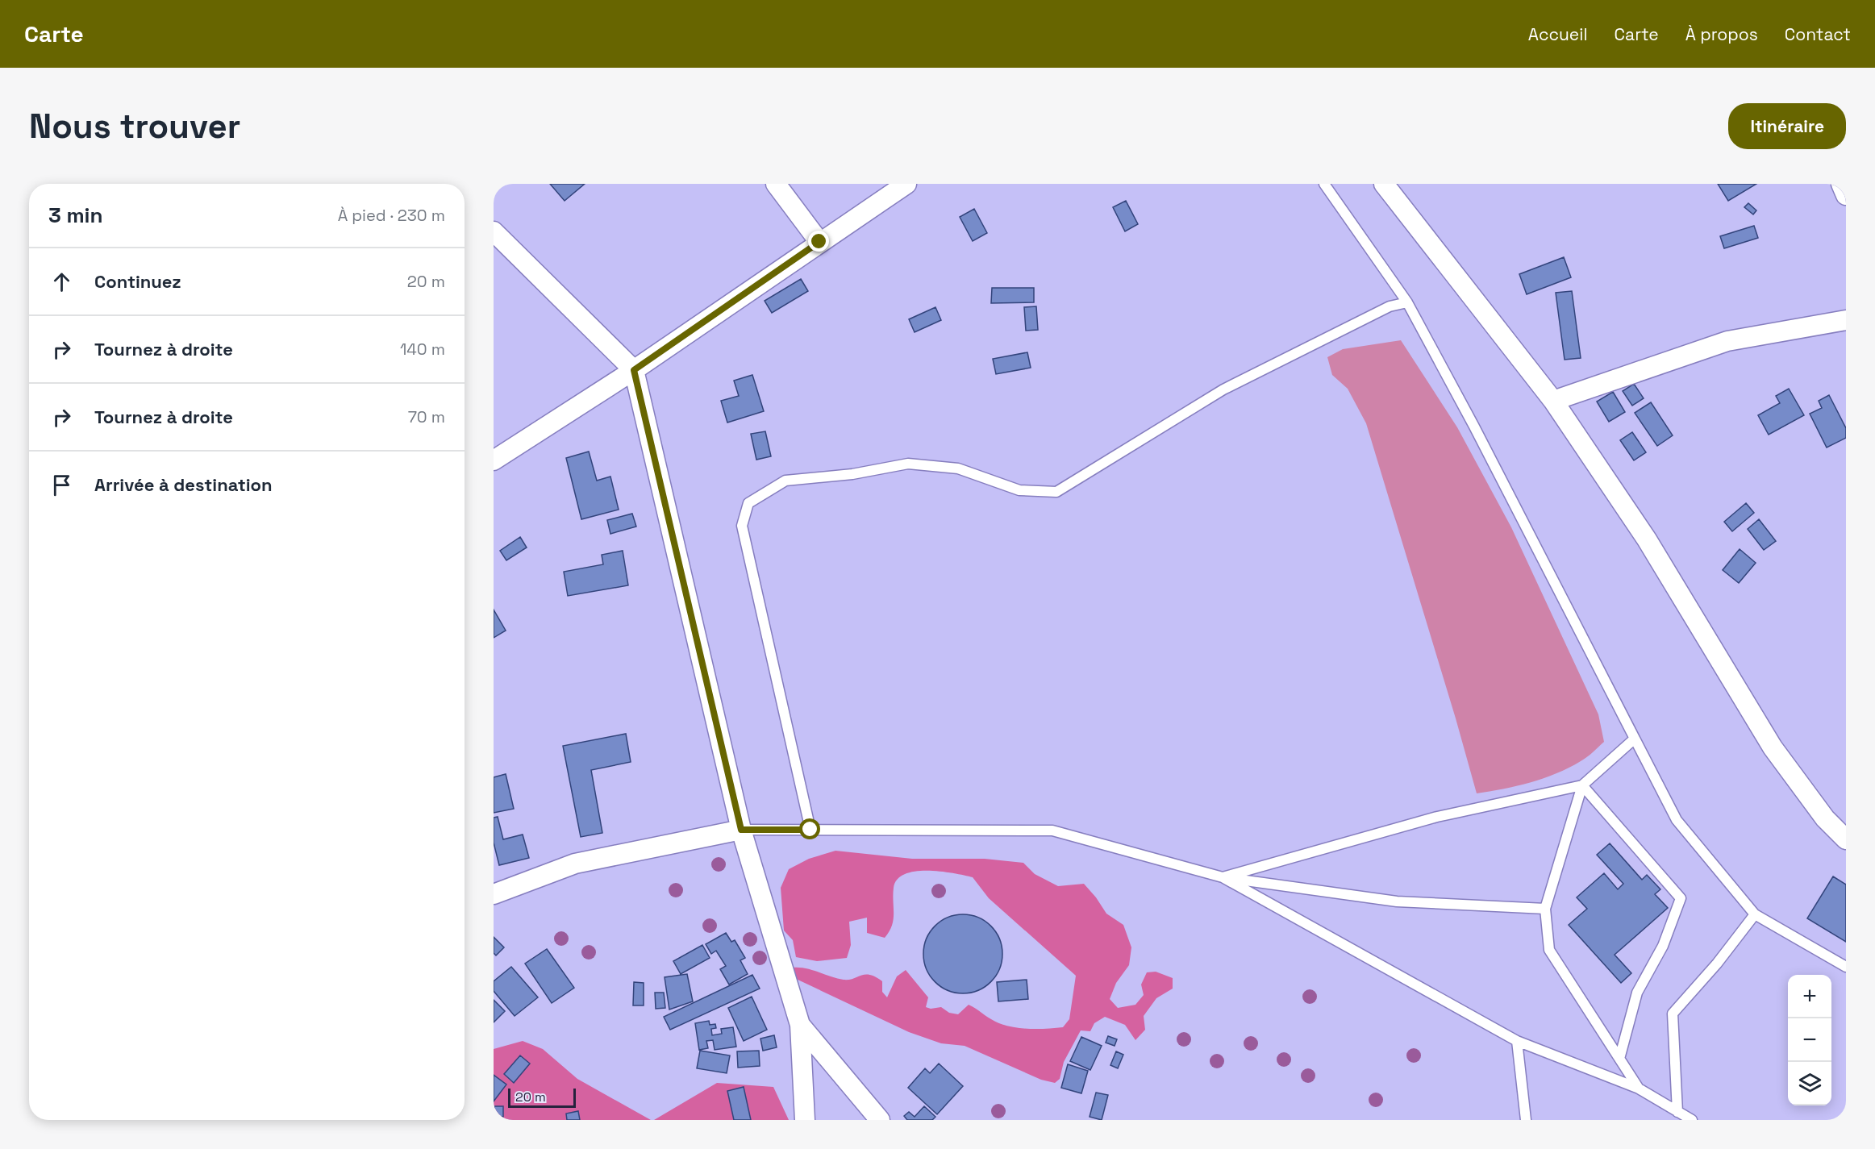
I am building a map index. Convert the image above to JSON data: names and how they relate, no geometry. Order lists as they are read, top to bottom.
{
  "scale_bar": "20 m",
  "page": {
    "header": "Carte",
    "nav": [
      "Accueil",
      "Carte",
      "À propos",
      "Contact"
    ],
    "buttons": "Itinéraire",
    "title": "Nous trouver",
    "heading": ["3 min", "À pied · 230 m"],
    "list": [
      ["Continuez", "20 m"],
      ["Tournez à droite", "140 m"],
      ["Tournez à droite", "70 m"],
      "Arrivée à destination"
    ],
    "map_buttons": ["+", "−"],
    "scale": "20 m"
  }
}
